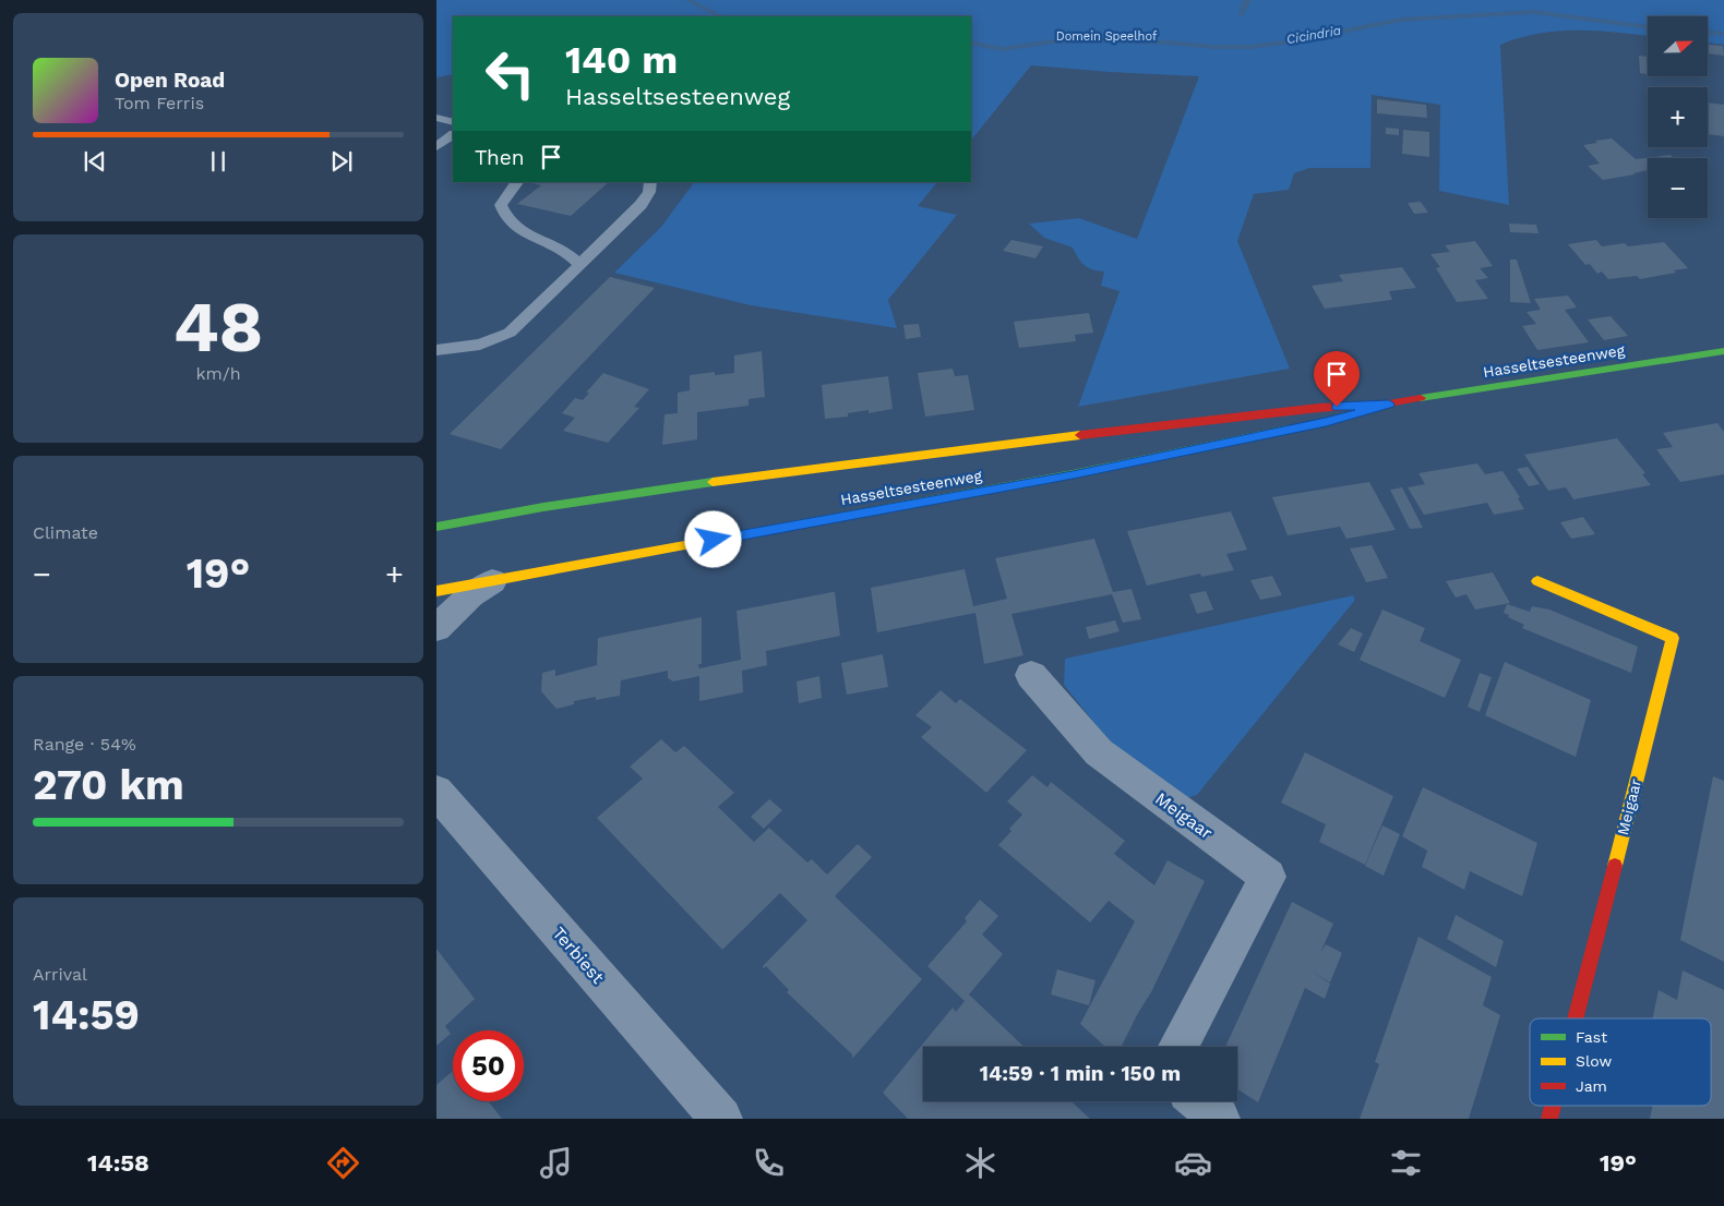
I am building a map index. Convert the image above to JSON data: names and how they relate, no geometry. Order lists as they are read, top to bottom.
{
  "streets": {
    "main road": ["Hasseltsesteenweg", "Meigaar"],
    "street": ["Terbiest"]
  },
  "water": ["Cicindria"],
  "parks": ["Domein Speelhof"],
  "legend": ["Fast", "Slow", "Jam"],
  "north": "right",
  "page": {
    "map_buttons": ["+", "−"],
    "turn": ["140 m", "Hasseltsesteenweg"],
    "song": ["Open Road", "Tom Ferris"],
    "then": "Then",
    "tile": [
      ["48", "km/h"],
      "Climate",
      ["Range · 54%", "270 km"],
      ["Arrival", "14:59"]
    ],
    "heat": ["−", "19°", "+"],
    "limit": "50",
    "trip": "14:59 · 1 min · 150 m",
    "tabs": ["14:58", "19°"]
  }
}
